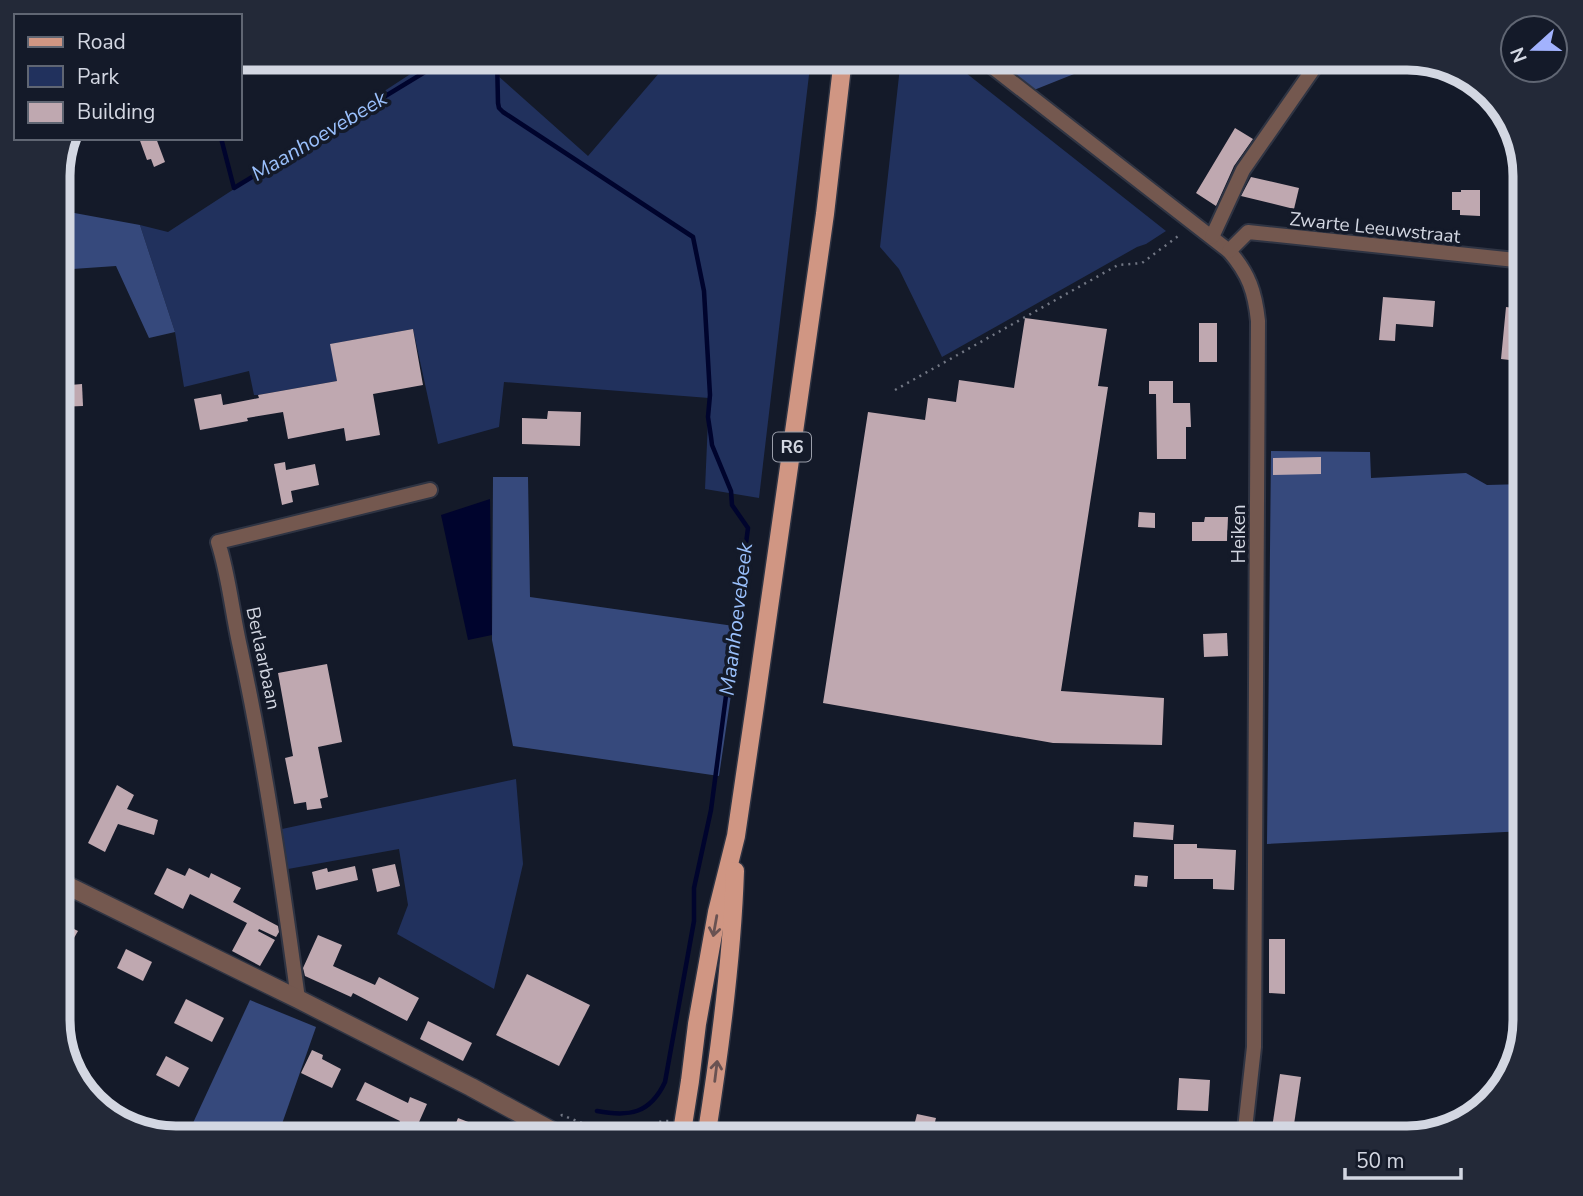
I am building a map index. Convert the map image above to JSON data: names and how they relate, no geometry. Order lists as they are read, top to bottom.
{
  "streets": {
    "main road": ["R6"],
    "street": ["Zwarte Leeuwstraat", "Heiken", "Berlaarbaan"]
  },
  "crossings": [
    ["Zwarte Leeuwstraat", "Heiken"]
  ],
  "water": ["Maanhoevebeek"],
  "legend": ["Road", "Park", "Building"],
  "scale_bar": "50 m",
  "north": "left"
}
